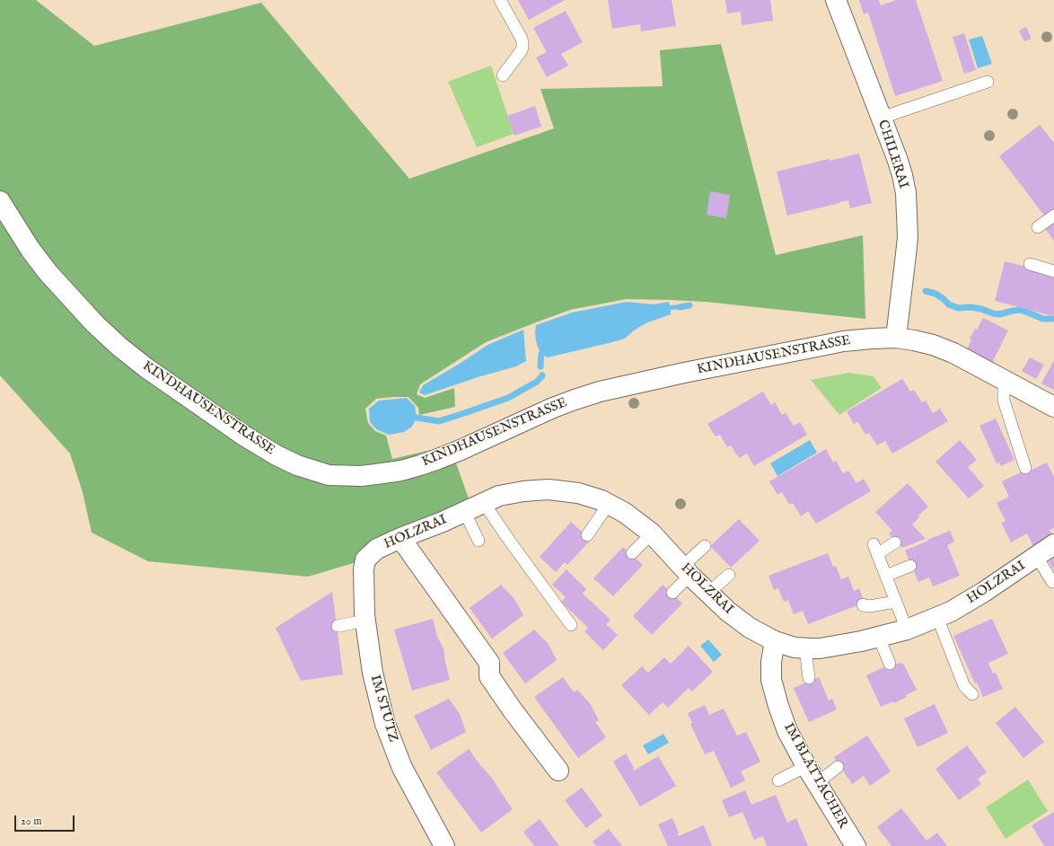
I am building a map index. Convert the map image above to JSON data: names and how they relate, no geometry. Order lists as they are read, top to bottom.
{
  "streets": {
    "street": [
      "CHILERAI",
      "KINDHAUSENSTRASSE",
      "HOLZRAI",
      "IM STUTZ",
      "IM BLATTACHER"
    ]
  },
  "crossings": [
    ["CHILERAI", "KINDHAUSENSTRASSE"],
    ["HOLZRAI", "IM STUTZ"],
    ["HOLZRAI", "IM BLATTACHER"]
  ],
  "scale_bar": "20 m"
}
